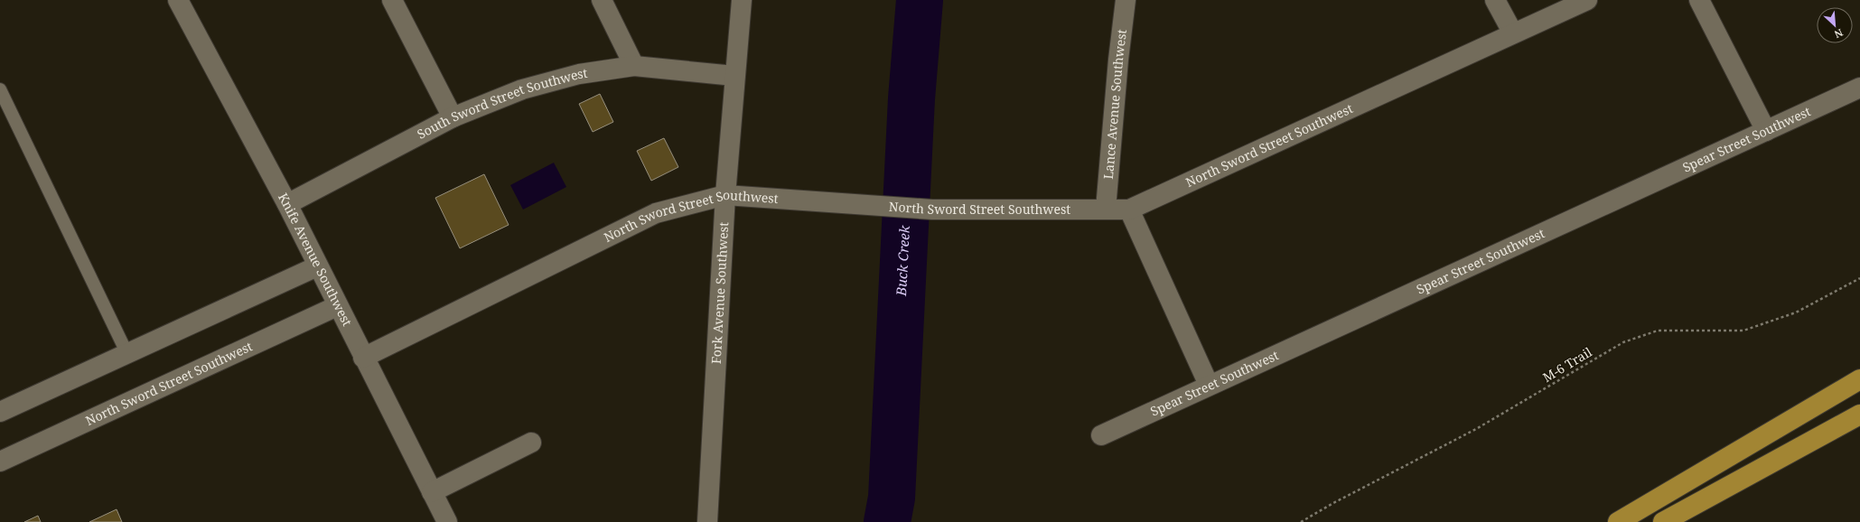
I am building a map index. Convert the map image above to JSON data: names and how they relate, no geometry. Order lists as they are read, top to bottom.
{
  "streets": {
    "street": [
      "South Sword Street Southwest",
      "Lance Avenue Southwest",
      "Spear Street Southwest",
      "North Sword Street Southwest",
      "Knife Avenue Southwest",
      "Fork Avenue Southwest"
    ],
    "path": ["M-6 Trail"]
  },
  "crossings": [
    ["South Sword Street Southwest", "Knife Avenue Southwest"],
    ["South Sword Street Southwest", "Fork Avenue Southwest"],
    ["Lance Avenue Southwest", "North Sword Street Southwest"],
    ["North Sword Street Southwest", "Knife Avenue Southwest"],
    ["North Sword Street Southwest", "Fork Avenue Southwest"]
  ],
  "water": ["Buck Creek"],
  "north": "bottom right"
}
